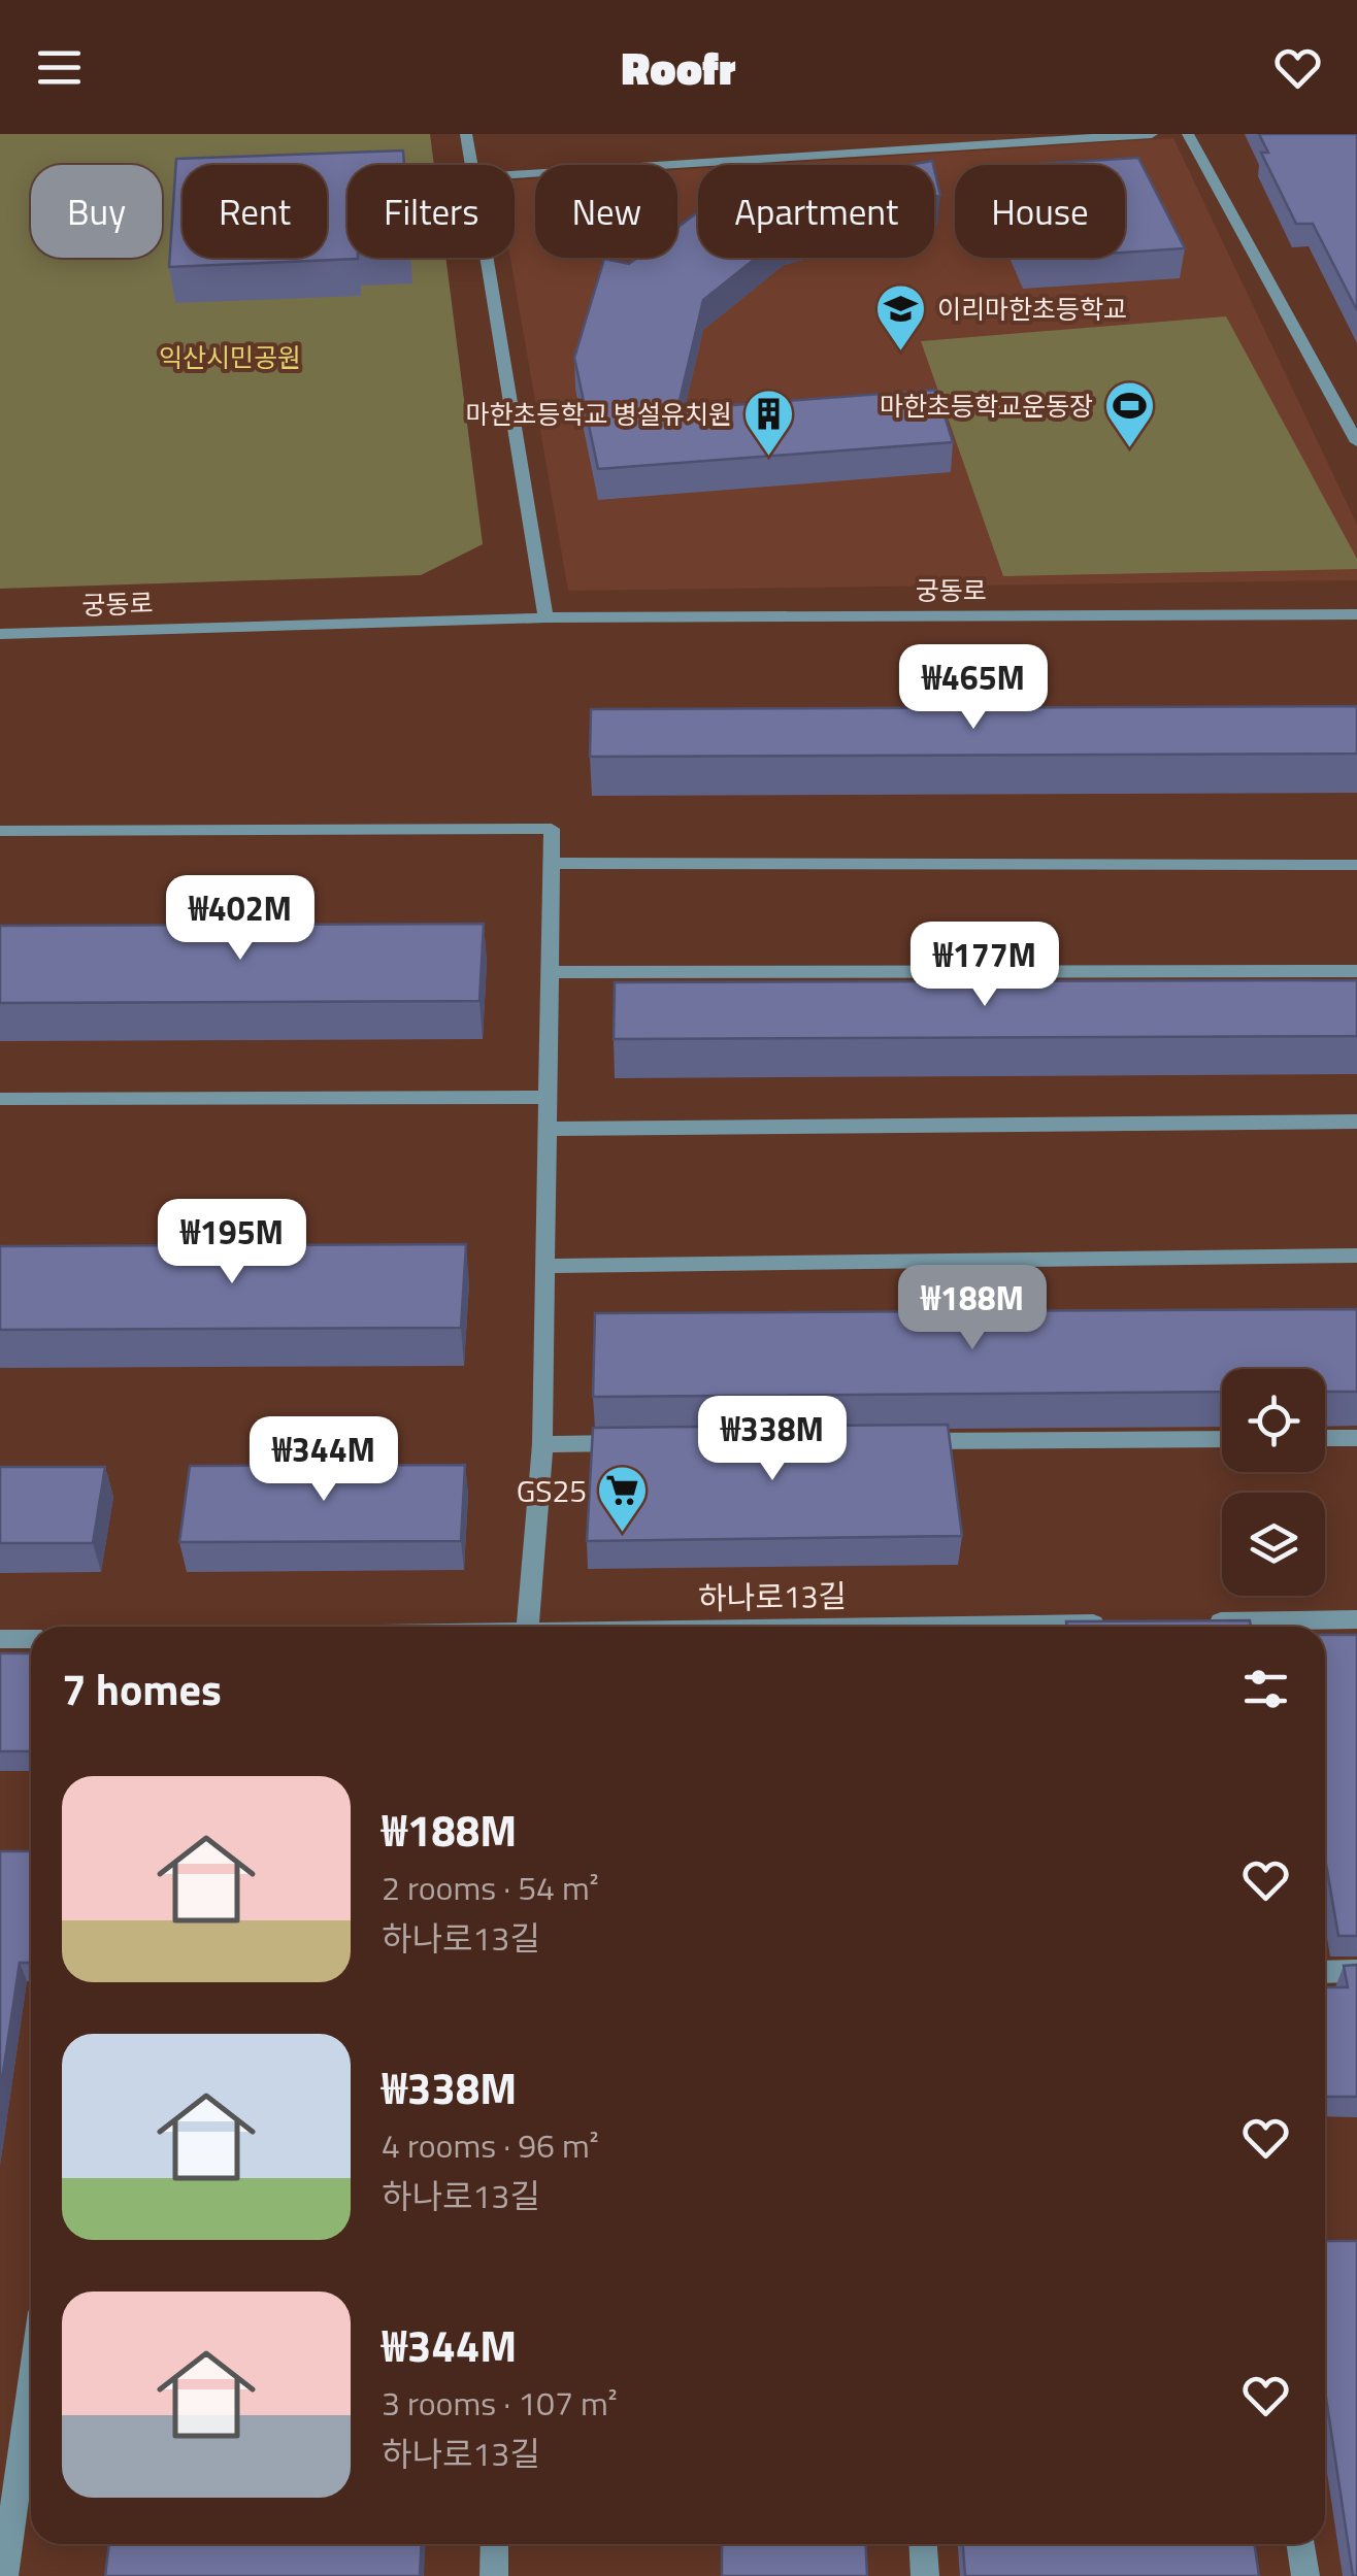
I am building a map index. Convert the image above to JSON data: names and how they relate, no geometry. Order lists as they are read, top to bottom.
{
  "streets": {
    "street": ["궁동로", "하나로13길"]
  },
  "parks": ["익산시민공원"],
  "places": {
    "school or university": ["이리마한초등학교"],
    "sports": ["마한초등학교운동장"],
    "building": ["마한초등학교 병설유치원"],
    "supermarket": ["GS25"]
  },
  "page": {
    "header": "Roofr",
    "chip": [
      "Buy",
      "Rent",
      "Filters",
      "New",
      "Apartment",
      "House"
    ],
    "price": [
      "₩465M",
      "₩402M",
      "₩177M",
      "₩195M",
      "₩188M",
      "₩338M",
      "₩344M"
    ],
    "heading": "7 homes",
    "list": [
      {
        "name": "₩188M",
        "note": "2 rooms · 54 m² · 하나로13길"
      },
      {
        "name": "₩338M",
        "note": "4 rooms · 96 m² · 하나로13길"
      },
      {
        "name": "₩344M",
        "note": "3 rooms · 107 m² · 하나로13길"
      }
    ]
  }
}
